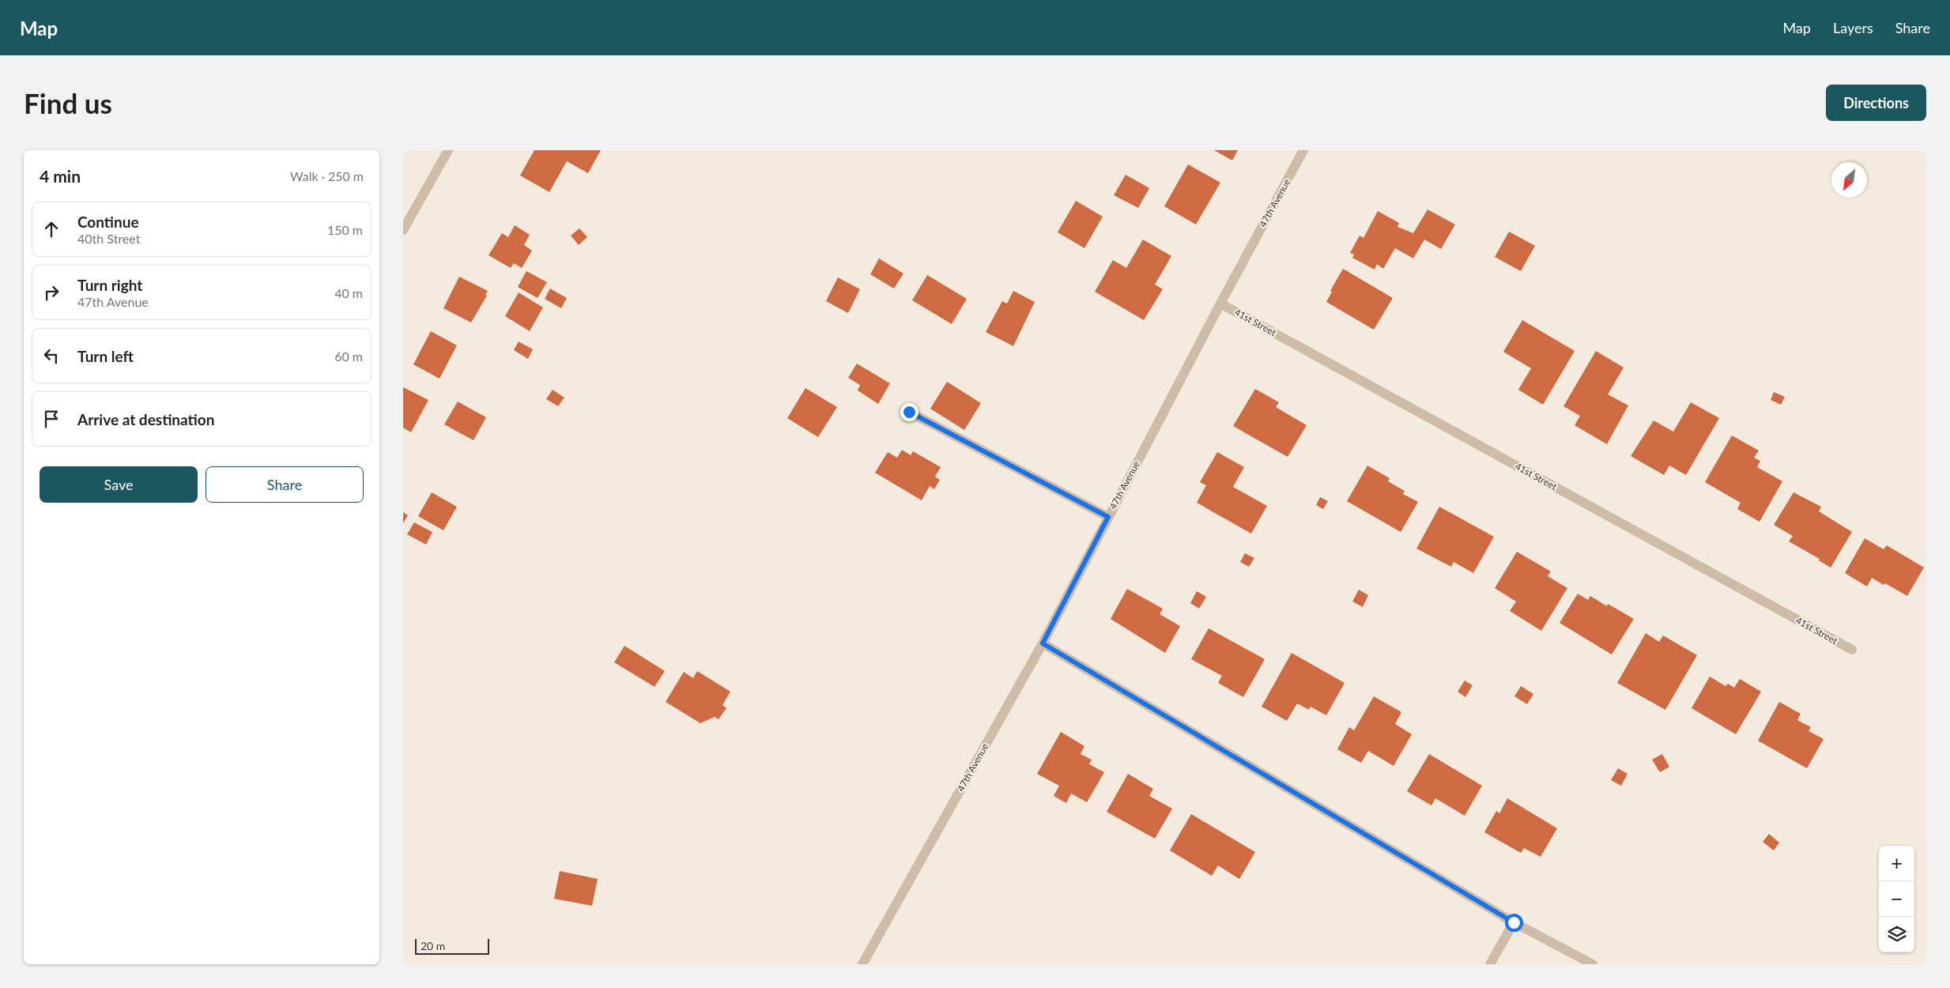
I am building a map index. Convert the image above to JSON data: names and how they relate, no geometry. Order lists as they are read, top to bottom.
{
  "streets": {
    "street": ["47th Avenue", "41st Street"]
  },
  "crossings": [
    ["47th Avenue", "41st Street"]
  ],
  "scale_bar": "20 m",
  "north": "bottom left",
  "page": {
    "header": "Map",
    "nav": ["Map", "Layers", "Share"],
    "buttons": [
      "Directions",
      ["Save", "Share"]
    ],
    "title": "Find us",
    "heading": ["4 min", "Walk · 250 m"],
    "list": [
      ["Continue", "40th Street", "150 m"],
      ["Turn right", "47th Avenue", "40 m"],
      ["Turn left", "60 m"],
      "Arrive at destination"
    ],
    "map_buttons": ["+", "−"],
    "scale": "20 m"
  }
}
